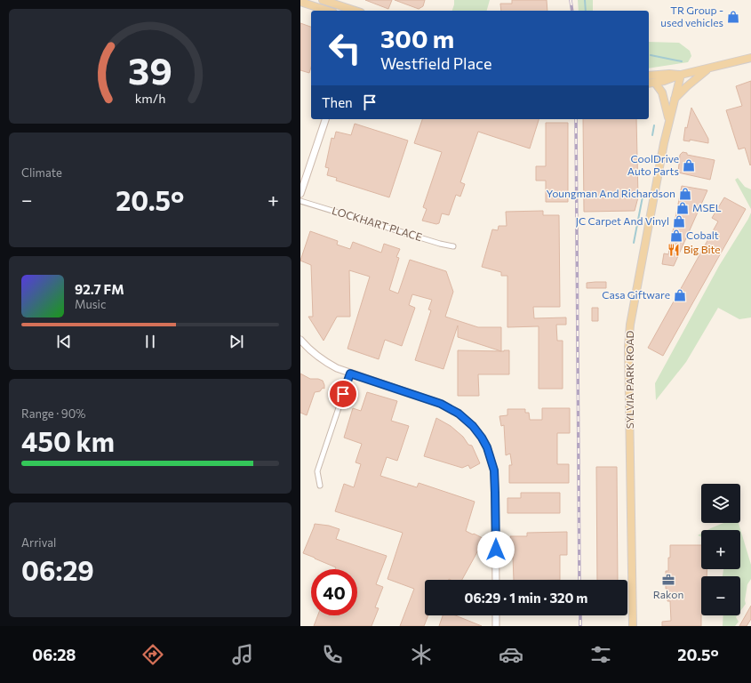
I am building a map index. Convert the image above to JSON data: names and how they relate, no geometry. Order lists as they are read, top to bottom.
{
  "streets": {
    "main road": ["SYLVIA PARK ROAD"],
    "street": ["LOCKHART PLACE"]
  },
  "places": {
    "shop": [
      "TR Group - used vehicles",
      "CoolDrive Auto Parts",
      "Youngman And Richardson",
      "MSEL",
      "JC Carpet And Vinyl",
      "Cobalt",
      "Casa Giftware"
    ],
    "restaurant": ["Big Bite"],
    "office": ["Rakon"]
  },
  "page": {
    "turn": ["300 m", "Westfield Place"],
    "then": "Then",
    "tile": [
      "Climate",
      ["Range · 90%", "450 km"],
      ["Arrival", "06:29"]
    ],
    "heat": ["−", "20.5°", "+"],
    "song": ["92.7 FM", "Music"],
    "map_buttons": ["+", "−"],
    "limit": "40",
    "trip": "06:29 · 1 min · 320 m",
    "tabs": ["06:28", "20.5°"],
    "gauge": ["39", "km/h"]
  }
}
